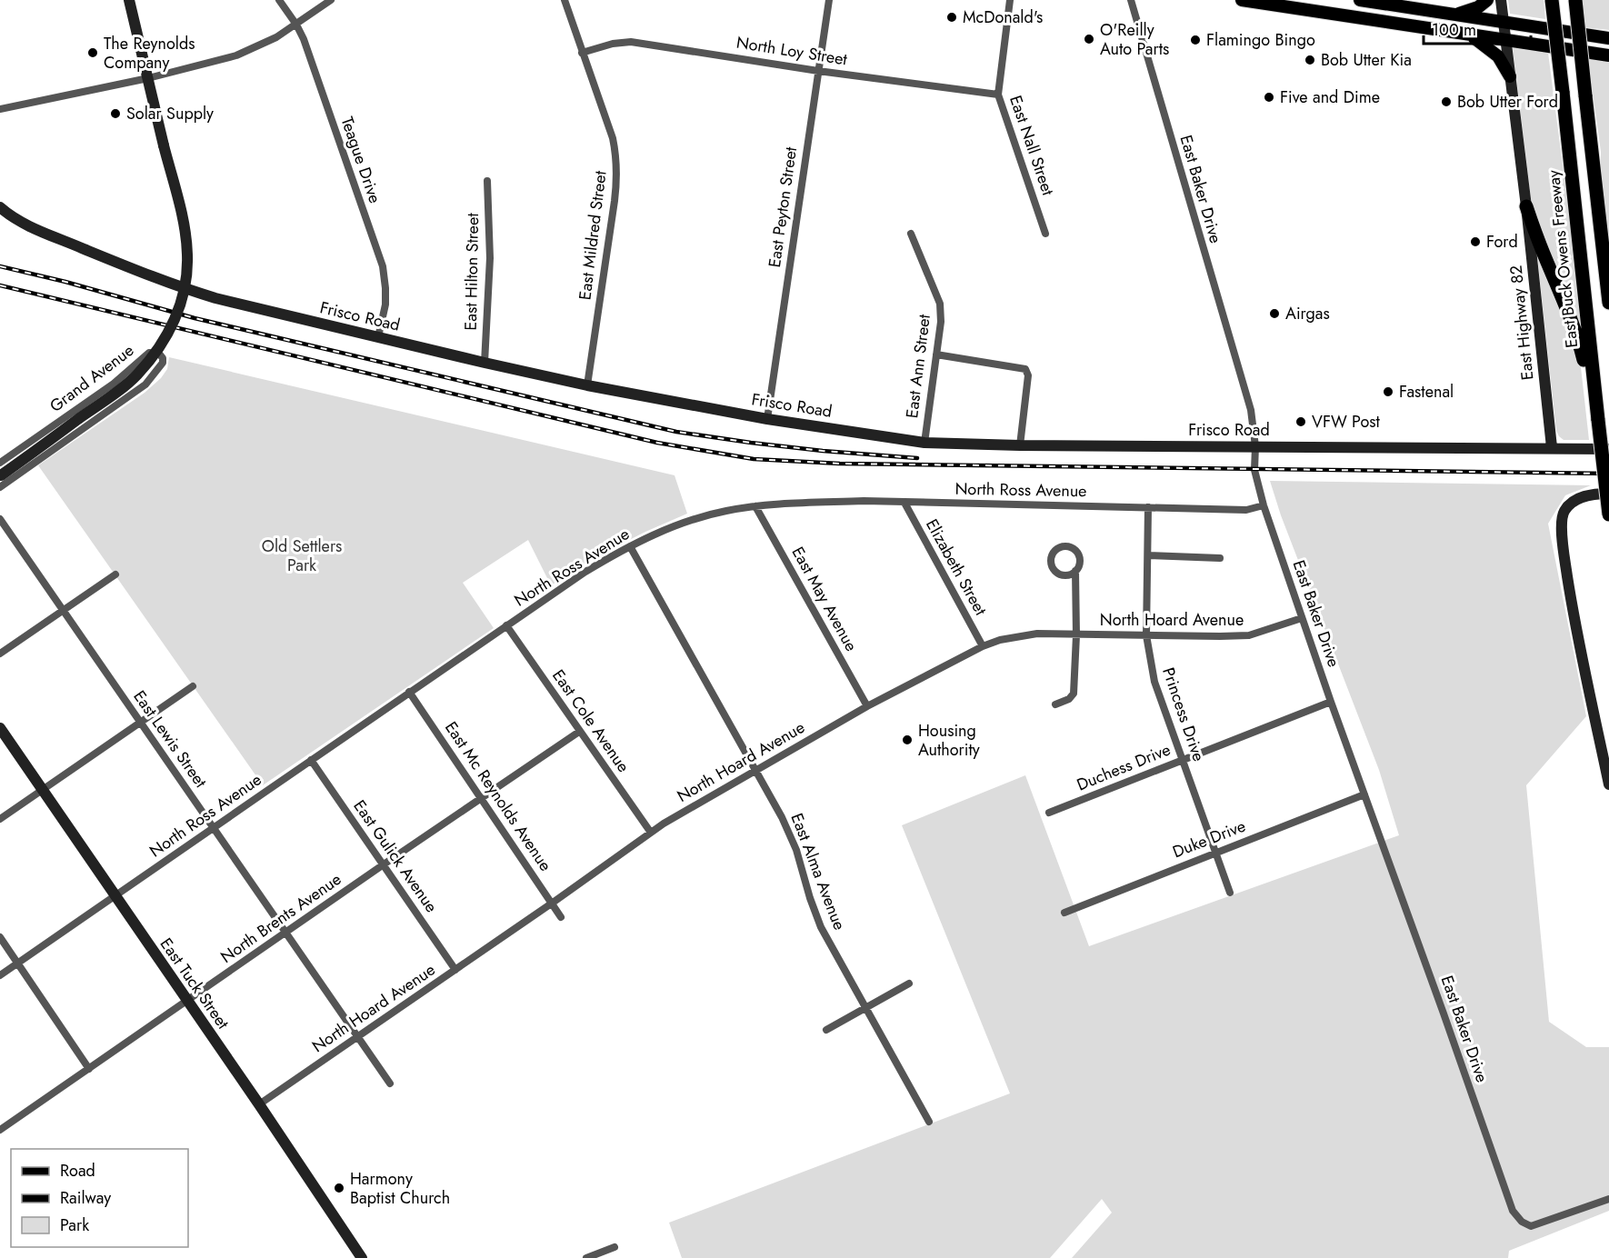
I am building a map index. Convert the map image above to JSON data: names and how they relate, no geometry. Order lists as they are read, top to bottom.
{
  "streets": {
    "highway": ["East Buck Owens Freeway"],
    "street": [
      "North Loy Street",
      "East Nall Street",
      "Teague Drive",
      "East Baker Drive",
      "East Peyton Street",
      "East Mildred Street",
      "East Hilton Street",
      "Frisco Road",
      "East Highway 82",
      "East Ann Street",
      "Grand Avenue",
      "North Ross Avenue",
      "Elizabeth Street",
      "East May Avenue",
      "North Hoard Avenue",
      "Princess Drive",
      "East Cole Avenue",
      "East Lewis Street",
      "Duchess Drive",
      "East Mc Reynolds Avenue",
      "Duke Drive",
      "East Gulick Avenue",
      "East Alma Avenue",
      "North Brents Avenue",
      "East Tuck Street"
    ]
  },
  "crossings": [
    ["North Loy Street", "East Nall Street"],
    ["North Loy Street", "East Peyton Street"],
    ["North Loy Street", "East Mildred Street"],
    ["Teague Drive", "Frisco Road"],
    ["East Baker Drive", "Frisco Road"],
    ["East Baker Drive", "North Ross Avenue"],
    ["East Baker Drive", "North Hoard Avenue"],
    ["East Baker Drive", "Duchess Drive"],
    ["East Baker Drive", "Duke Drive"],
    ["East Peyton Street", "Frisco Road"],
    ["East Mildred Street", "Frisco Road"],
    ["East Hilton Street", "Frisco Road"],
    ["Frisco Road", "East Highway 82"],
    ["Frisco Road", "East Ann Street"],
    ["North Ross Avenue", "Elizabeth Street"],
    ["North Ross Avenue", "East May Avenue"],
    ["North Ross Avenue", "Princess Drive"],
    ["North Ross Avenue", "East Cole Avenue"],
    ["North Ross Avenue", "East Lewis Street"],
    ["North Ross Avenue", "East Mc Reynolds Avenue"],
    ["North Ross Avenue", "East Gulick Avenue"],
    ["North Ross Avenue", "East Alma Avenue"],
    ["North Ross Avenue", "East Tuck Street"],
    ["Elizabeth Street", "North Hoard Avenue"],
    ["East May Avenue", "North Hoard Avenue"],
    ["North Hoard Avenue", "Princess Drive"],
    ["North Hoard Avenue", "East Cole Avenue"],
    ["North Hoard Avenue", "East Lewis Street"],
    ["North Hoard Avenue", "East Mc Reynolds Avenue"],
    ["North Hoard Avenue", "East Gulick Avenue"],
    ["North Hoard Avenue", "East Alma Avenue"],
    ["North Hoard Avenue", "East Tuck Street"],
    ["Princess Drive", "Duchess Drive"],
    ["Princess Drive", "Duke Drive"],
    ["East Cole Avenue", "North Brents Avenue"],
    ["East Lewis Street", "North Brents Avenue"],
    ["East Mc Reynolds Avenue", "North Brents Avenue"],
    ["East Gulick Avenue", "North Brents Avenue"],
    ["North Brents Avenue", "East Tuck Street"]
  ],
  "parks": ["Old Settlers Park"],
  "places": [
    "McDonald's",
    "O'Reilly Auto Parts",
    "Flamingo Bingo",
    "The Reynolds Company",
    "Bob Utter Kia",
    "Five and Dime",
    "Bob Utter Ford",
    "Solar Supply",
    "Ford",
    "Airgas",
    "Fastenal",
    "VFW Post",
    "Housing Authority",
    "Harmony Baptist Church"
  ],
  "legend": ["Road", "Railway", "Park"],
  "scale_bar": "100 m"
}
